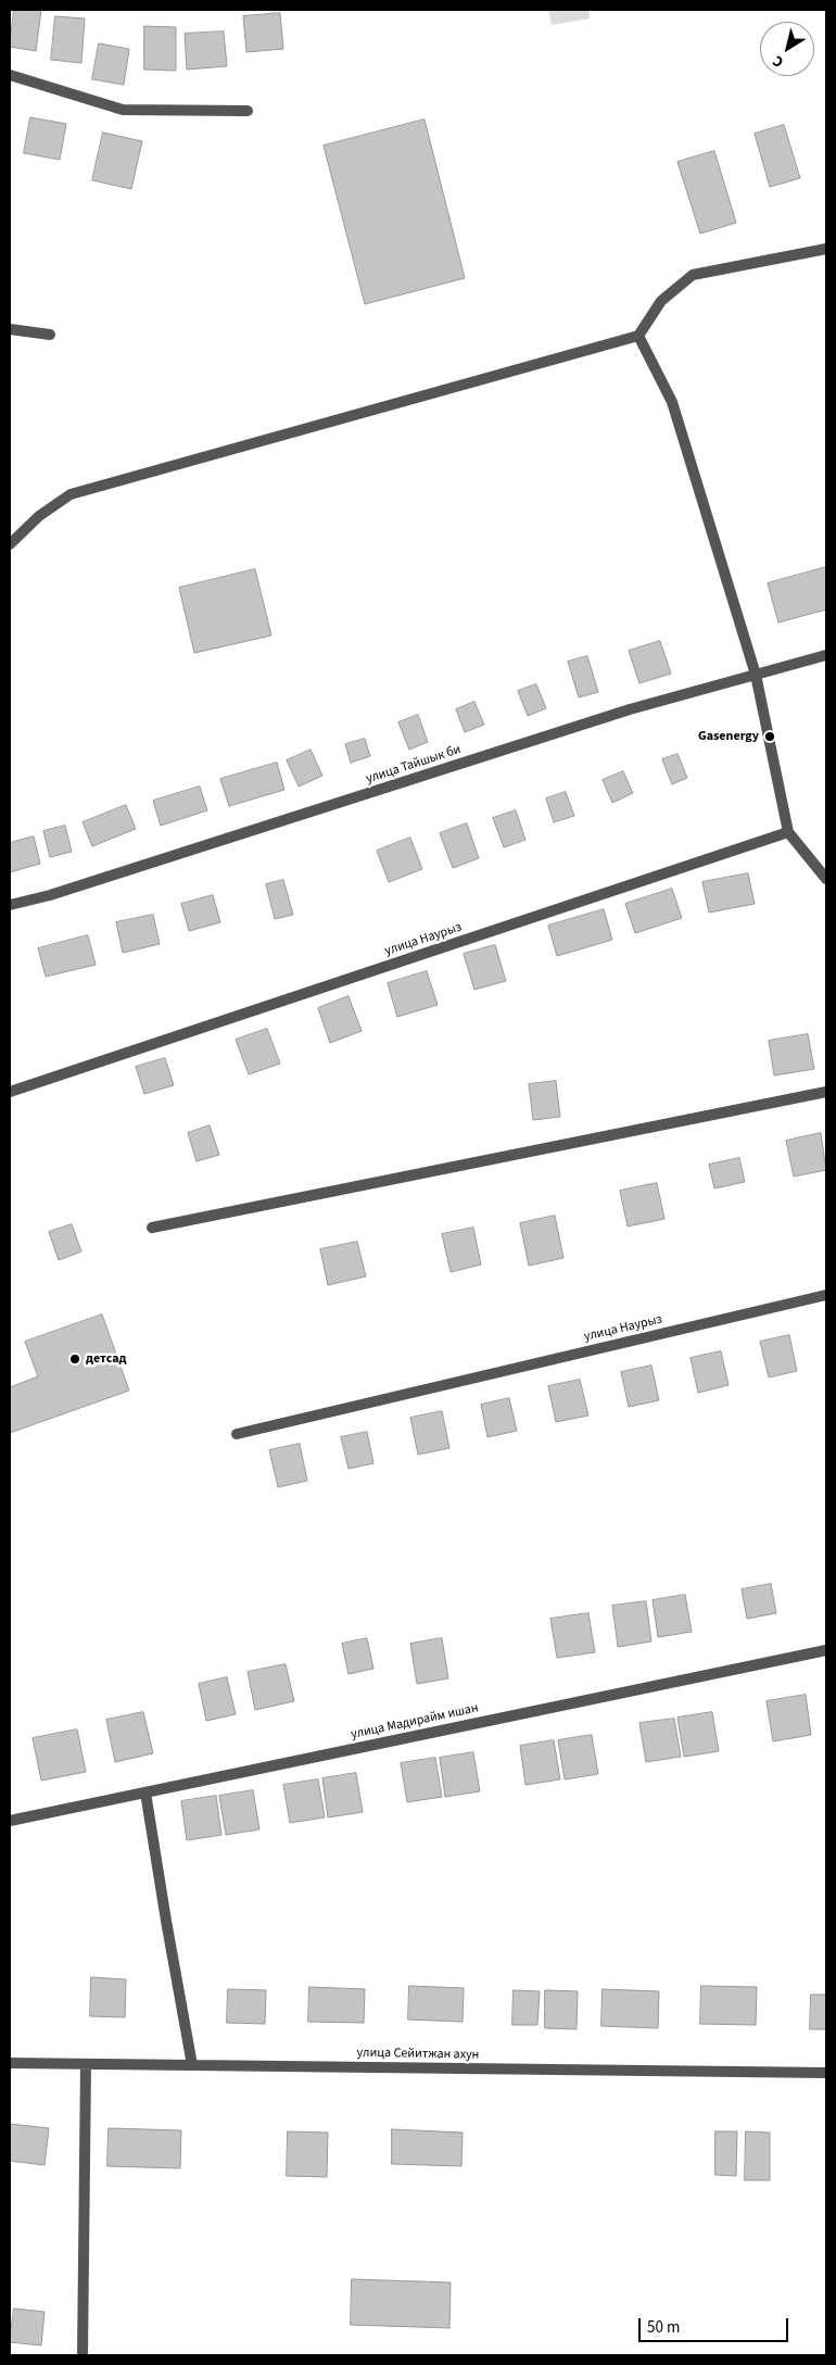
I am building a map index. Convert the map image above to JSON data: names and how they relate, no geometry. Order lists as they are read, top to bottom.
{
  "streets": {
    "street": [
      "улица Тайшык би",
      "улица Наурыз",
      "улица Мадирайм ишан",
      "улица Сейитжан ахун"
    ]
  },
  "places": ["Gasenergy", "детсад"],
  "scale_bar": "50 m",
  "north": "bottom left"
}
